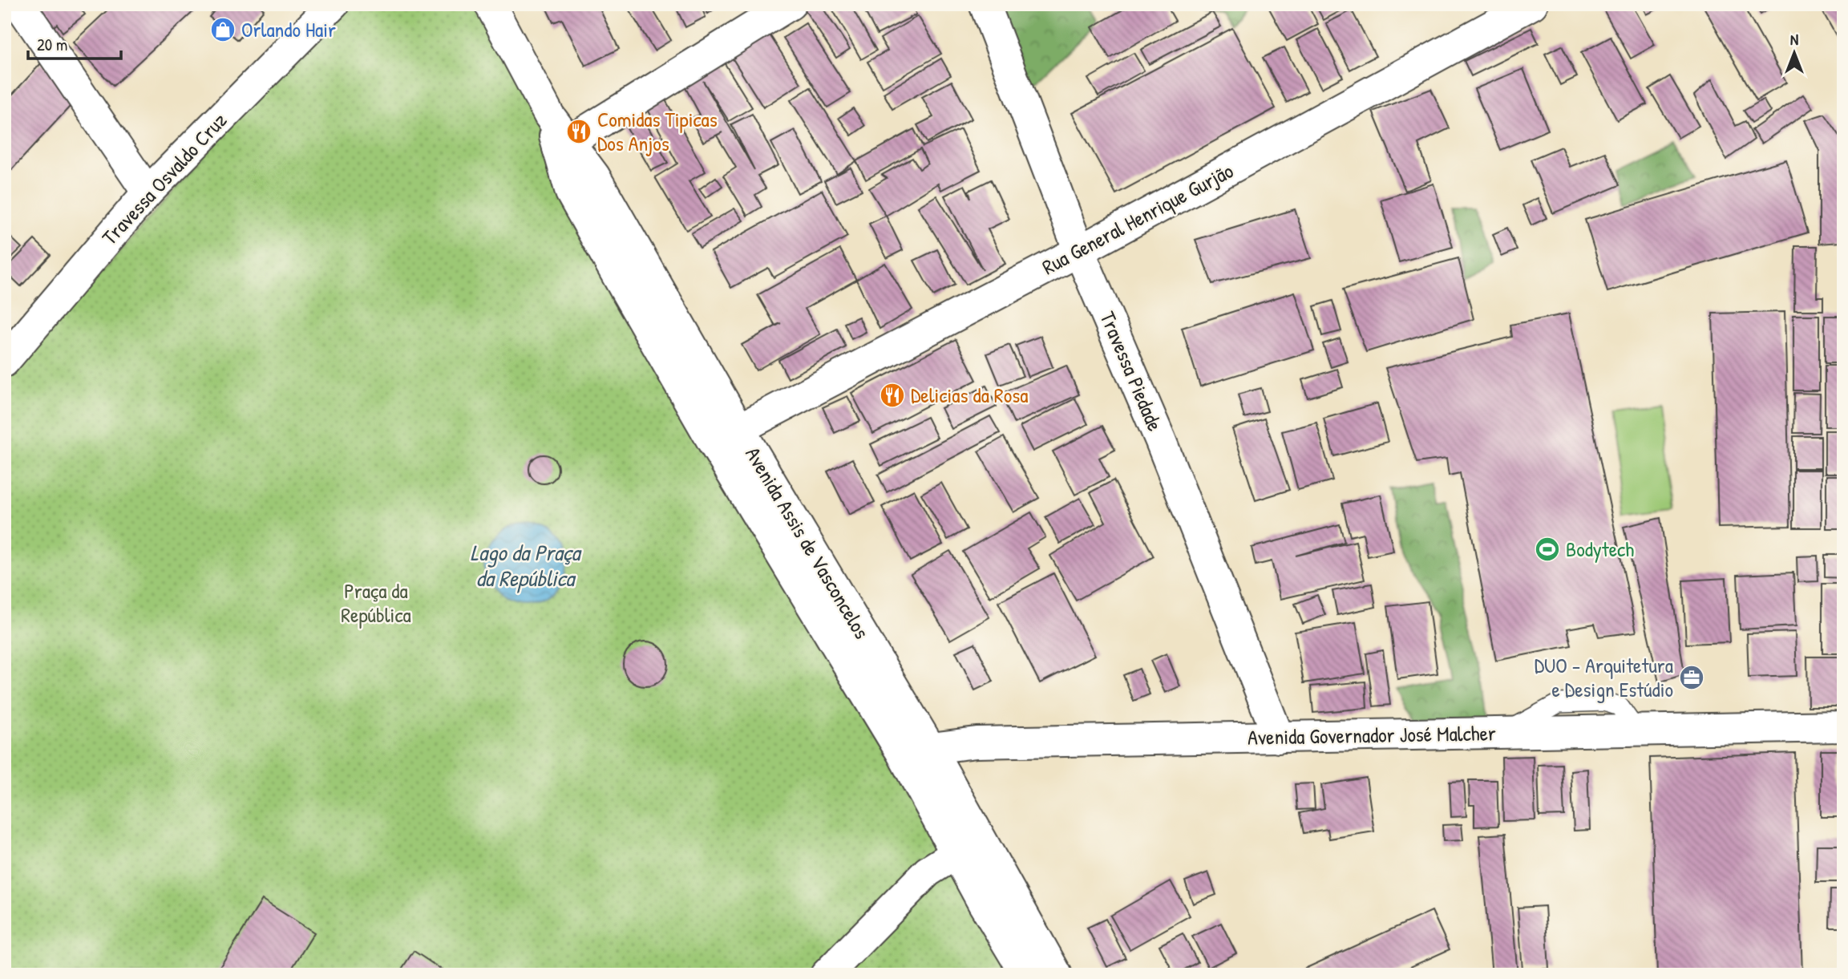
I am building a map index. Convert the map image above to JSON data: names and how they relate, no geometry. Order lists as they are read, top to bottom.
{
  "streets": {
    "main road": [
      "Travessa Osvaldo Cruz",
      "Rua General Henrique Gurjão",
      "Travessa Piedade",
      "Avenida Assis de Vasconcelos",
      "Avenida Governador José Malcher"
    ]
  },
  "crossings": [
    ["Rua General Henrique Gurjão", "Travessa Piedade"],
    ["Rua General Henrique Gurjão", "Avenida Assis de Vasconcelos"],
    ["Travessa Piedade", "Avenida Governador José Malcher"],
    ["Avenida Assis de Vasconcelos", "Avenida Governador José Malcher"]
  ],
  "water": ["Lago da Praça da República"],
  "parks": ["Praça da República"],
  "places": {
    "shop": ["Orlando Hair"],
    "restaurant": ["Comidas Tipicas Dos Anjos", "Delicias da Rosa"],
    "sports": ["Bodytech"],
    "office": ["DUO - Arquitetura e Design Estúdio"]
  },
  "scale_bar": "20 m",
  "north": "top"
}
